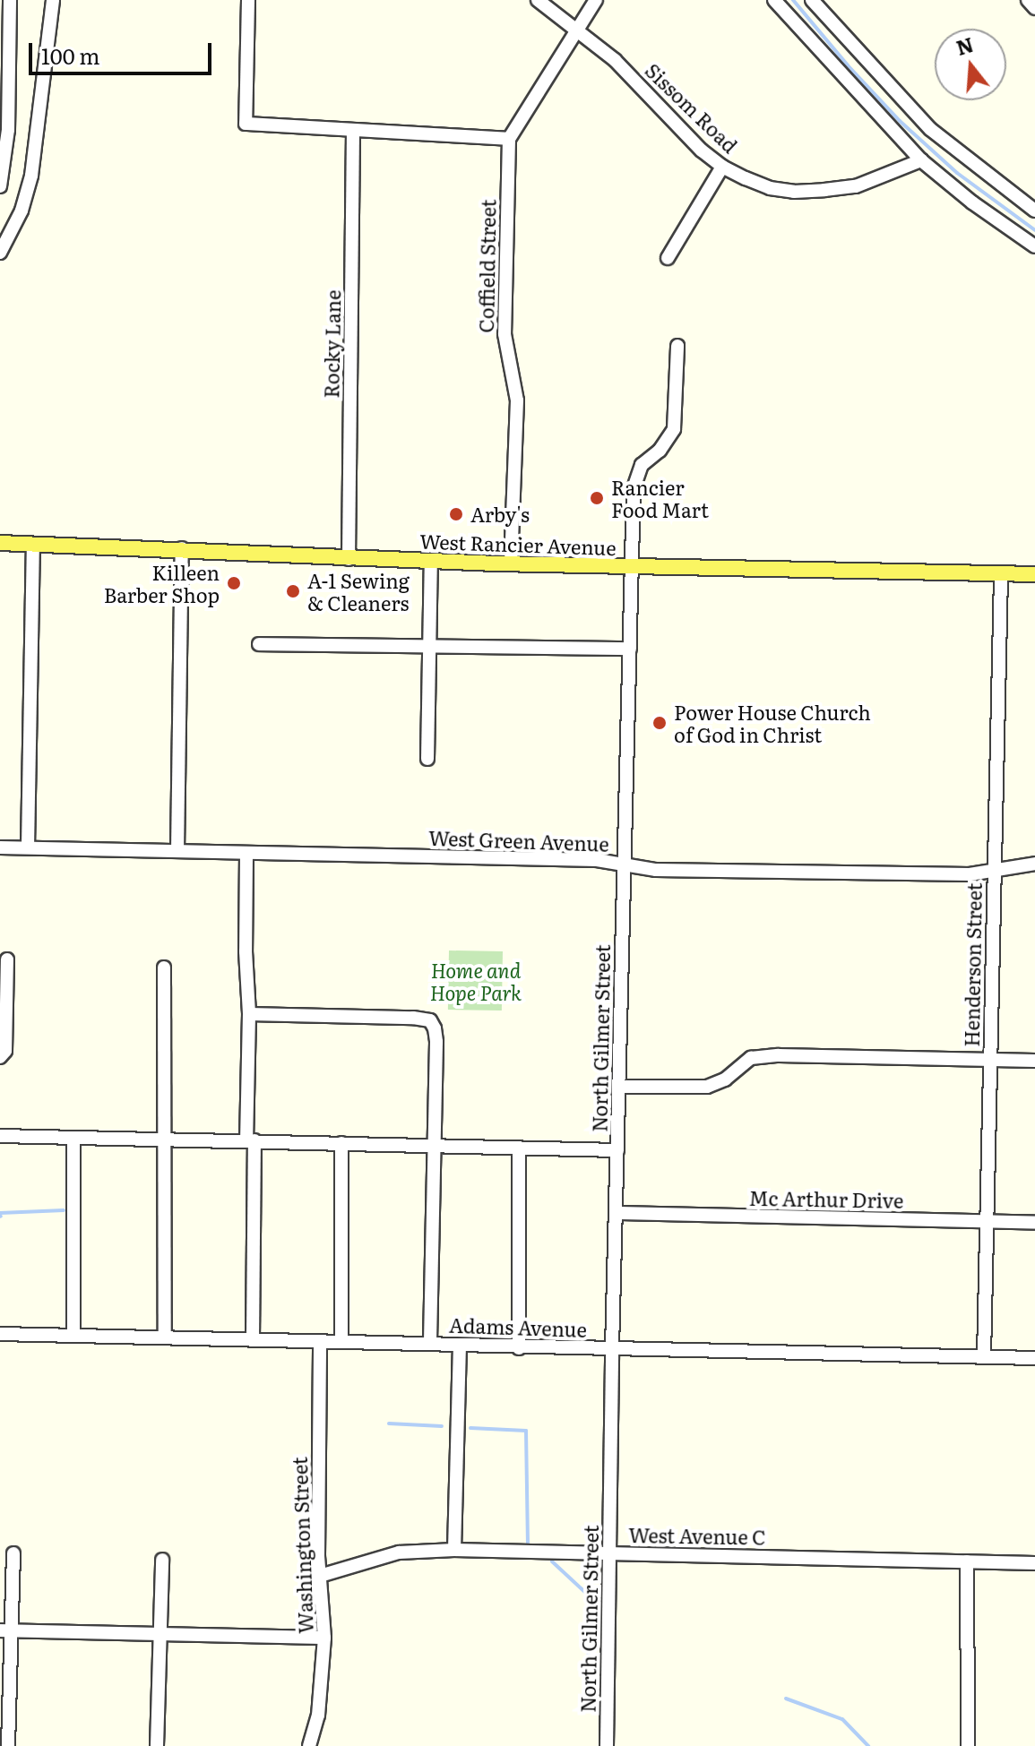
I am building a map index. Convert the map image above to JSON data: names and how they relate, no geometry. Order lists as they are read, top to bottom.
{
  "streets": {
    "main road": ["West Rancier Avenue"],
    "street": [
      "Sissom Road",
      "Coffield Street",
      "Rocky Lane",
      "West Green Avenue",
      "Henderson Street",
      "North Gilmer Street",
      "Mc Arthur Drive",
      "Adams Avenue",
      "West Avenue C",
      "Washington Street"
    ]
  },
  "crossings": [
    ["Coffield Street", "West Rancier Avenue"],
    ["Rocky Lane", "West Rancier Avenue"],
    ["West Rancier Avenue", "Henderson Street"],
    ["West Rancier Avenue", "North Gilmer Street"],
    ["West Green Avenue", "Henderson Street"],
    ["West Green Avenue", "North Gilmer Street"],
    ["Henderson Street", "Mc Arthur Drive"],
    ["Henderson Street", "Adams Avenue"],
    ["North Gilmer Street", "Mc Arthur Drive"],
    ["North Gilmer Street", "Adams Avenue"],
    ["North Gilmer Street", "West Avenue C"],
    ["Adams Avenue", "Washington Street"],
    ["West Avenue C", "Washington Street"]
  ],
  "parks": ["Home and Hope Park"],
  "places": [
    "Rancier Food Mart",
    "Arby's",
    "Killeen Barber Shop",
    "A-1 Sewing & Cleaners",
    "Power House Church of God in Christ"
  ],
  "scale_bar": "100 m",
  "north": "top"
}
